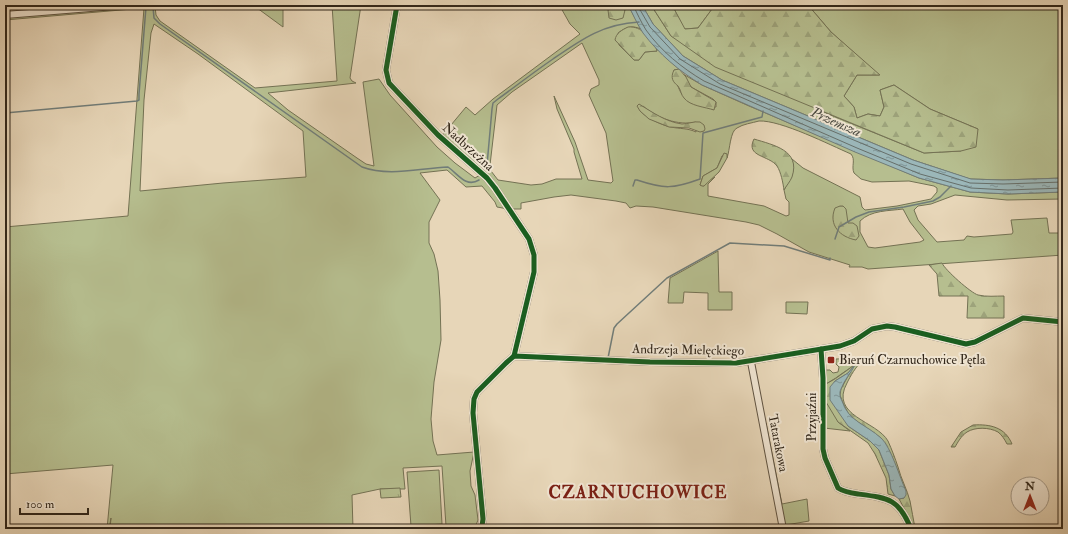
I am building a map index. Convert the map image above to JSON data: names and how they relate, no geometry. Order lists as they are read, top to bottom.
{
  "streets": {
    "street": [
      "Nadbrzeżna",
      "Andrzeja Mielęckiego",
      "Przyjaźni",
      "Tatarakowa"
    ]
  },
  "crossings": [
    ["Nadbrzeżna", "Andrzeja Mielęckiego"],
    ["Andrzeja Mielęckiego", "Przyjaźni"],
    ["Andrzeja Mielęckiego", "Tatarakowa"]
  ],
  "districts": ["CZARNUCHOWICE"],
  "water": ["Przemsza"],
  "places": {
    "transit": ["Bieruń Czarnuchowice Pętla"]
  },
  "scale_bar": "100 m",
  "north": "top"
}
